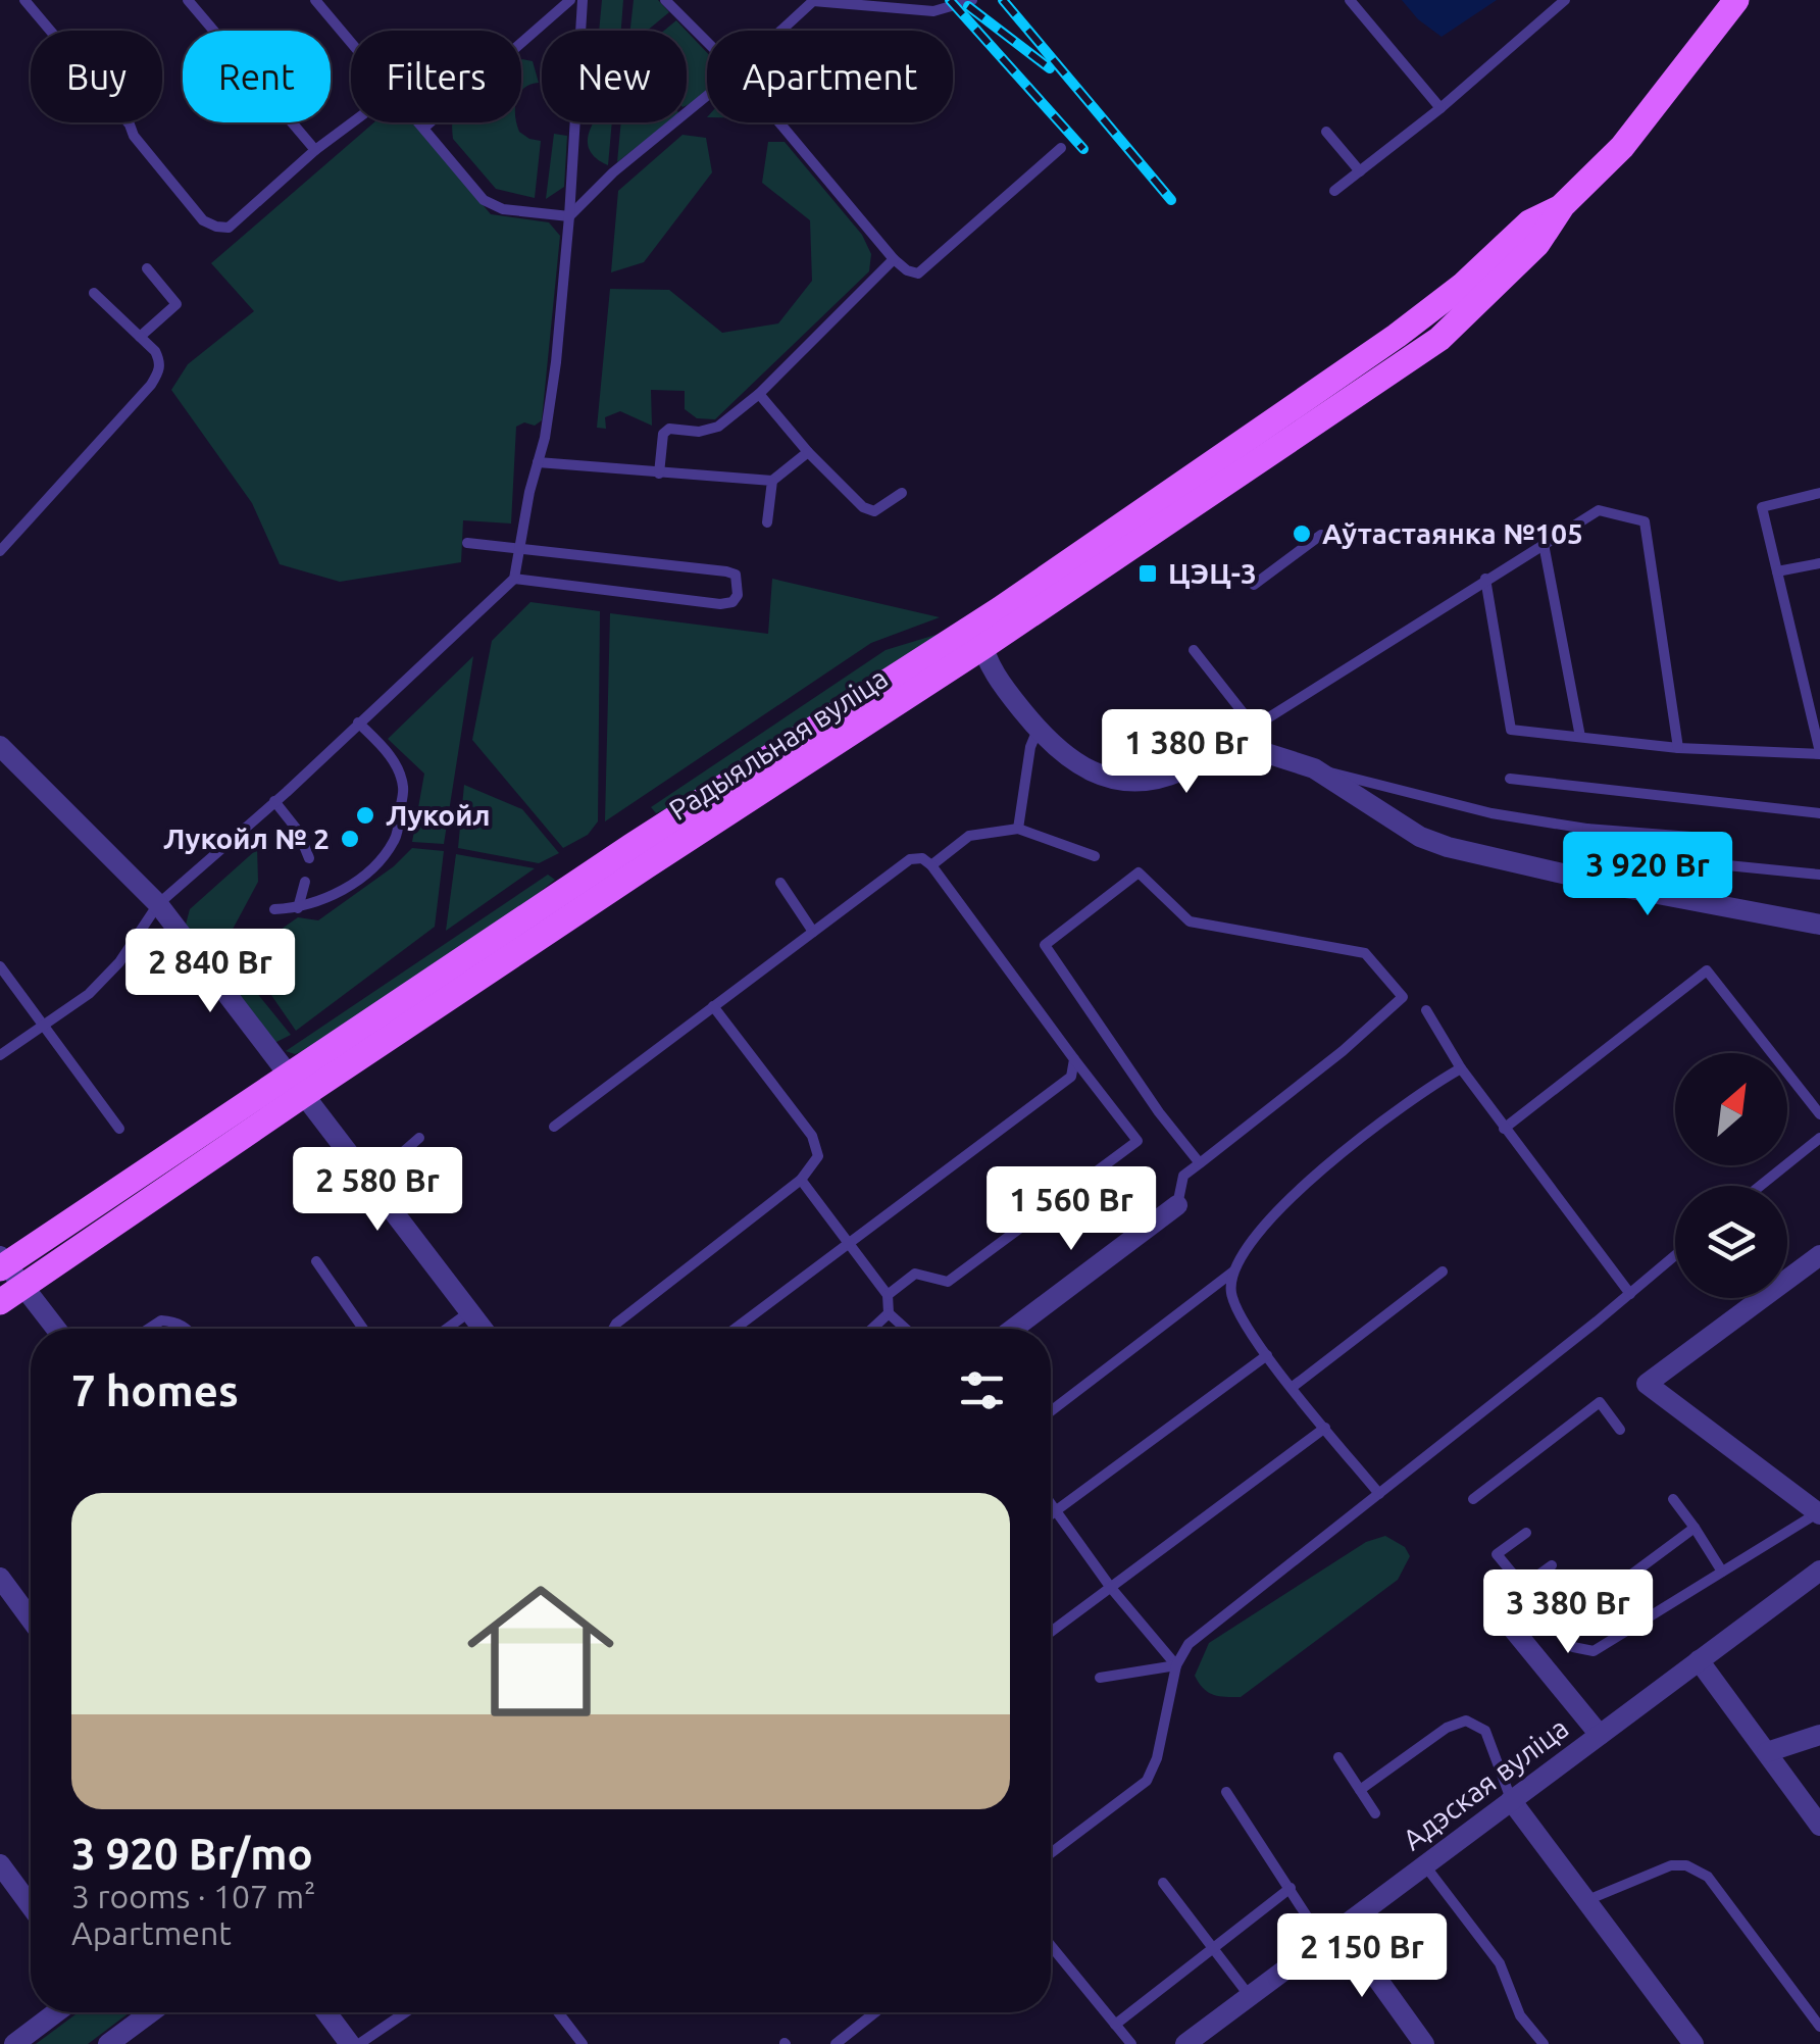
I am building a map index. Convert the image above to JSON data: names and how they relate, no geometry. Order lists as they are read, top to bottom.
{
  "streets": {
    "main road": ["Радыяльная вуліца"],
    "street": ["Адэская вуліца"]
  },
  "places": {
    "other": ["Аўтастаянка №105", "Лукойл", "Лукойл № 2"],
    "transit": ["ЦЭЦ-3"]
  },
  "north": "top right",
  "page": {
    "chip": [
      "Buy",
      "Rent",
      "Filters",
      "New",
      "Apartment"
    ],
    "price": [
      "1 380 Br",
      "3 920 Br",
      "2 840 Br",
      "2 580 Br",
      "1 560 Br",
      "3 380 Br",
      "2 150 Br"
    ],
    "heading": "7 homes",
    "list": [
      {
        "name": "3 920 Br/mo",
        "note": "3 rooms · 107 m² · Apartment"
      }
    ]
  }
}
